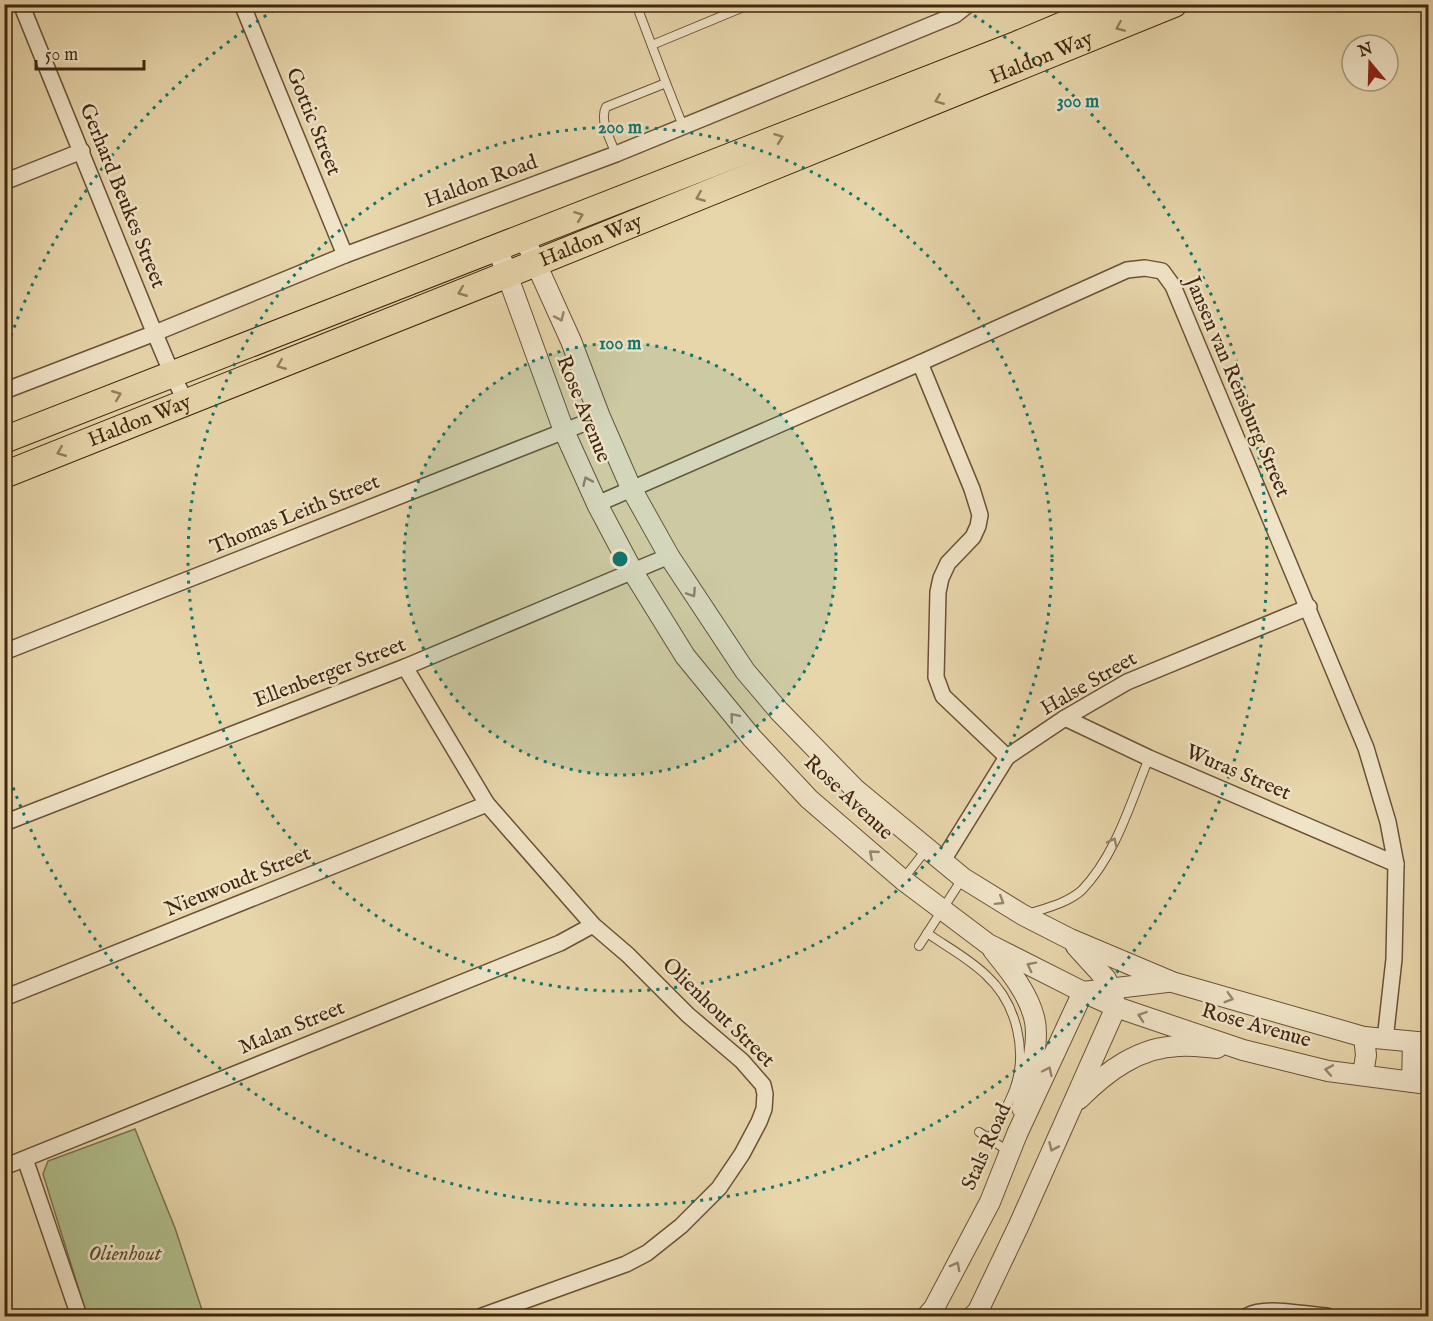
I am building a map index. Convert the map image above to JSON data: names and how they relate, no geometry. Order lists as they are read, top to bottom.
{
  "streets": {
    "highway": ["Haldon Way"],
    "street": [
      "Gottic Street",
      "Haldon Road",
      "Gerhard Beukes Street",
      "Jansen van Rensburg Street",
      "Rose Avenue",
      "Thomas Leith Street",
      "Ellenberger Street",
      "Halse Street",
      "Wuras Street",
      "Nieuwoudt Street",
      "Olienhout Street",
      "Malan Street",
      "Stals Road"
    ]
  },
  "crossings": [
    ["Haldon Way", "Gerhard Beukes Street"],
    ["Haldon Way", "Rose Avenue"],
    ["Gottic Street", "Haldon Road"],
    ["Haldon Road", "Gerhard Beukes Street"],
    ["Jansen van Rensburg Street", "Rose Avenue"],
    ["Jansen van Rensburg Street", "Halse Street"],
    ["Jansen van Rensburg Street", "Wuras Street"],
    ["Rose Avenue", "Thomas Leith Street"],
    ["Rose Avenue", "Ellenberger Street"],
    ["Rose Avenue", "Halse Street"],
    ["Rose Avenue", "Stals Road"],
    ["Ellenberger Street", "Olienhout Street"],
    ["Halse Street", "Wuras Street"],
    ["Nieuwoudt Street", "Olienhout Street"],
    ["Olienhout Street", "Malan Street"]
  ],
  "parks": ["Olienhout"],
  "scale_bar": "50 m",
  "north": "top",
  "rings": ["300 m", "200 m", "100 m"]
}
